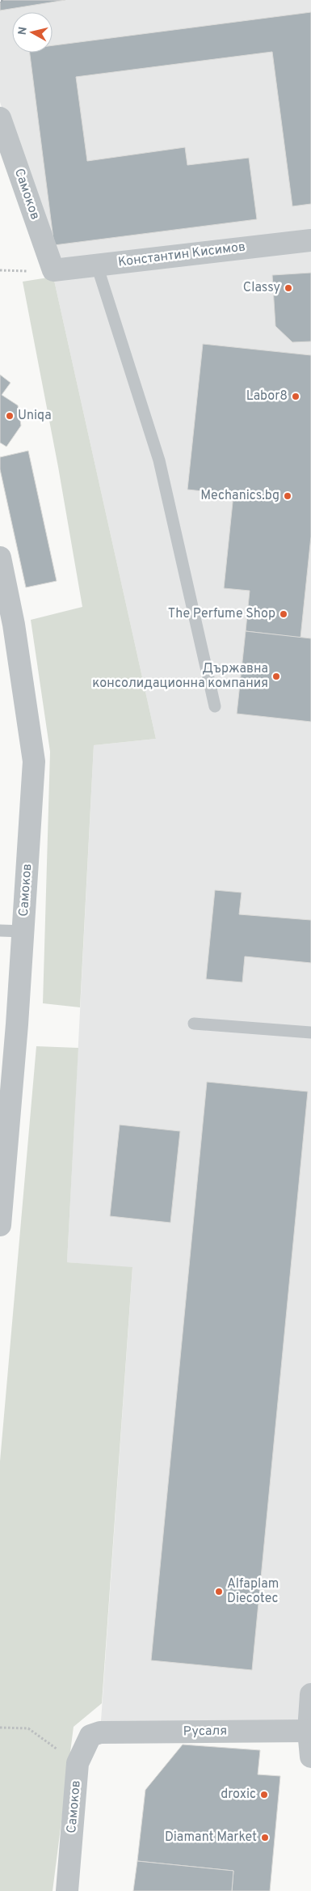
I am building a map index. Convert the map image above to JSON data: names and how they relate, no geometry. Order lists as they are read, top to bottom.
{
  "streets": {
    "street": ["Самоков", "Константин Кисимов", "Русаля"]
  },
  "crossings": [
    ["Самоков", "Константин Кисимов"],
    ["Самоков", "Русаля"]
  ],
  "places": [
    "Classy",
    "Labor8",
    "Uniqa",
    "Mechanics.bg",
    "The Perfume Shop",
    "Държавна консолидационна компания",
    "Alfaplam Diecotec",
    "droxic",
    "Diamant Market"
  ],
  "north": "left"
}
